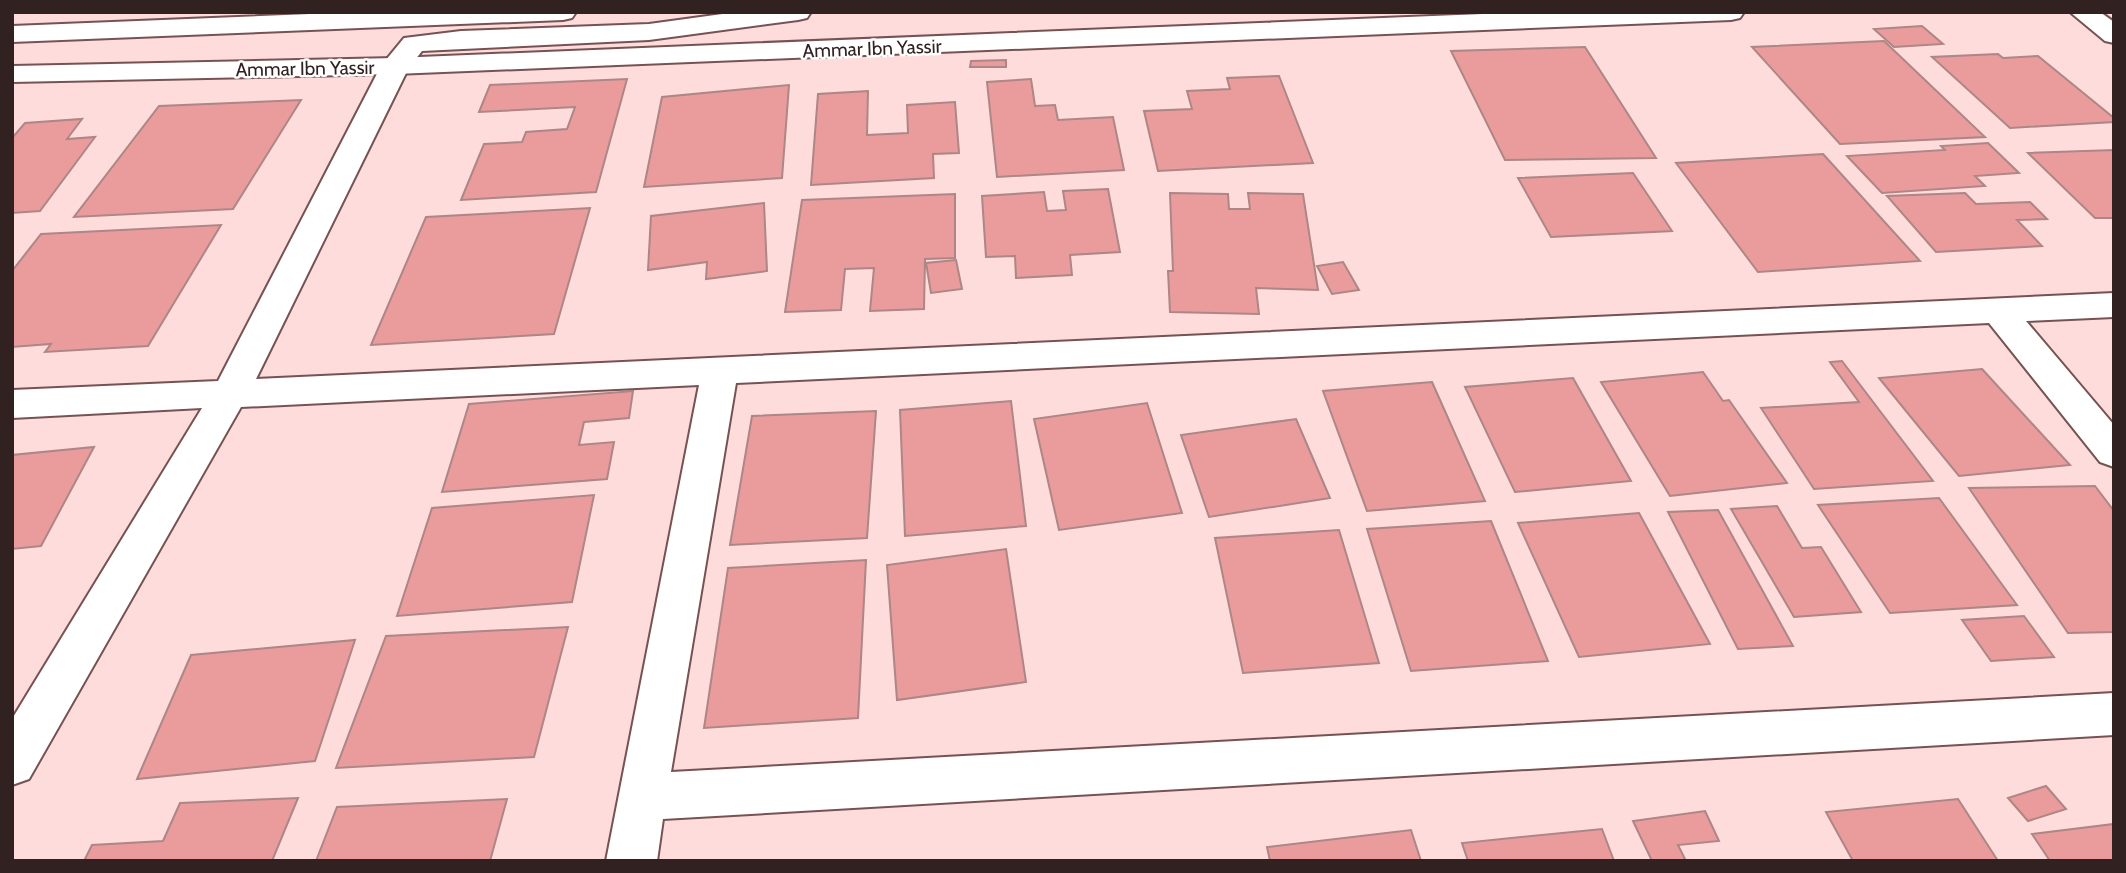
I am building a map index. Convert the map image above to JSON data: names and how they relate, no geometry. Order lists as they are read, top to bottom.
{
  "streets": {
    "street": ["Ammar Ibn Yassir"]
  }
}
